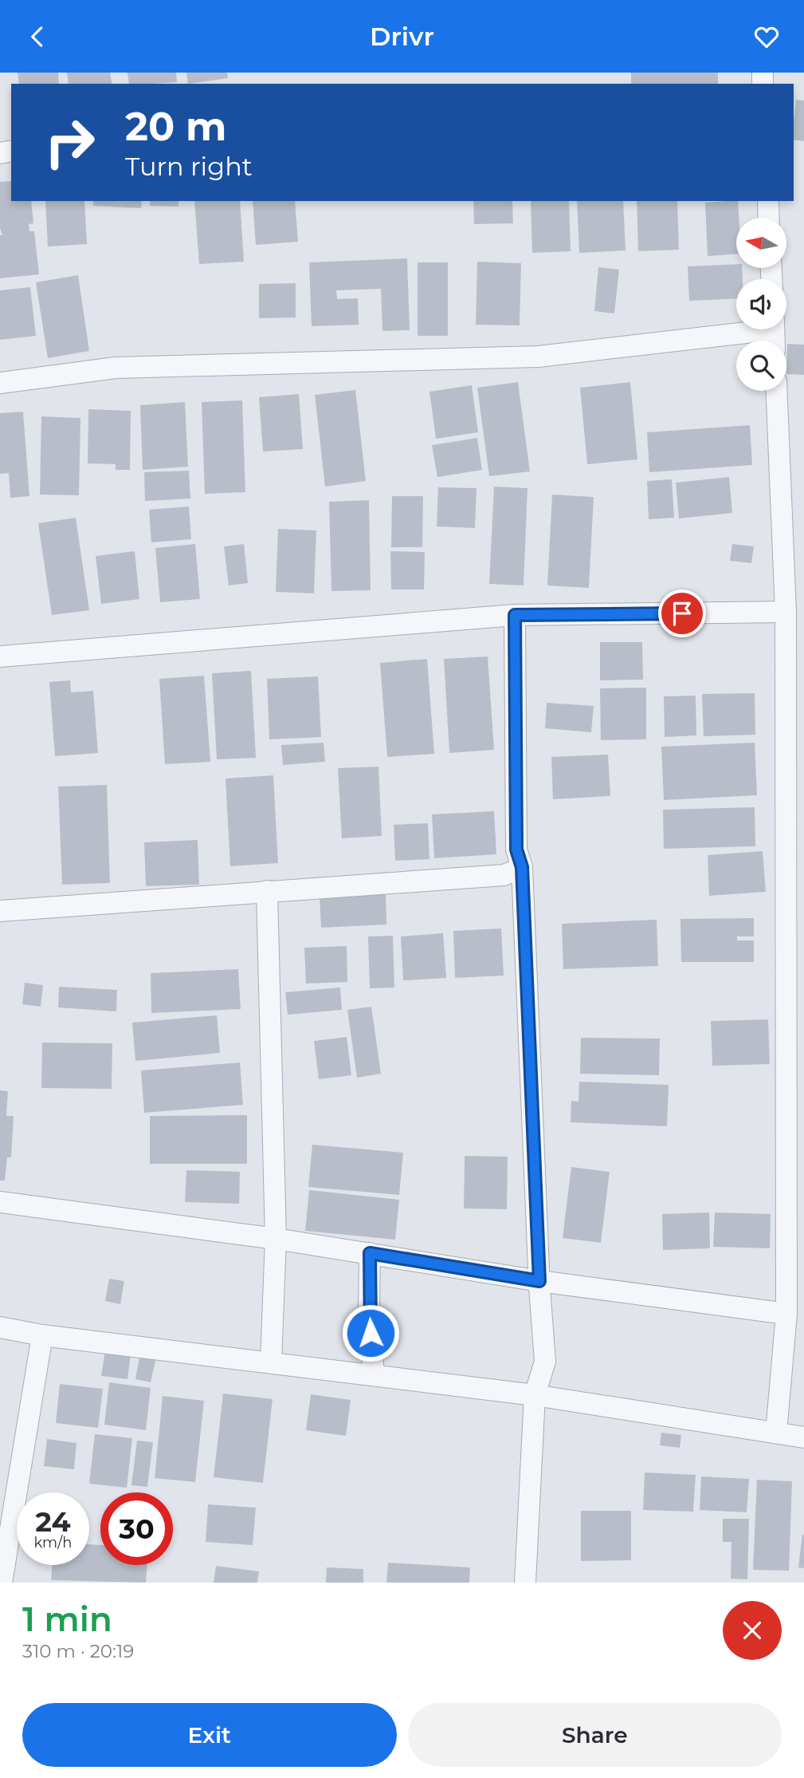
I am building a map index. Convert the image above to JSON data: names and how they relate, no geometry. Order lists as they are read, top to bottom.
{
  "north": "left",
  "page": {
    "header": "Drivr",
    "turn": ["20 m", "Turn right"],
    "speed": "24 km/h",
    "limit": "30",
    "heading": ["1 min", "310 m · 20:19"],
    "buttons": ["Exit", "Share"]
  }
}
